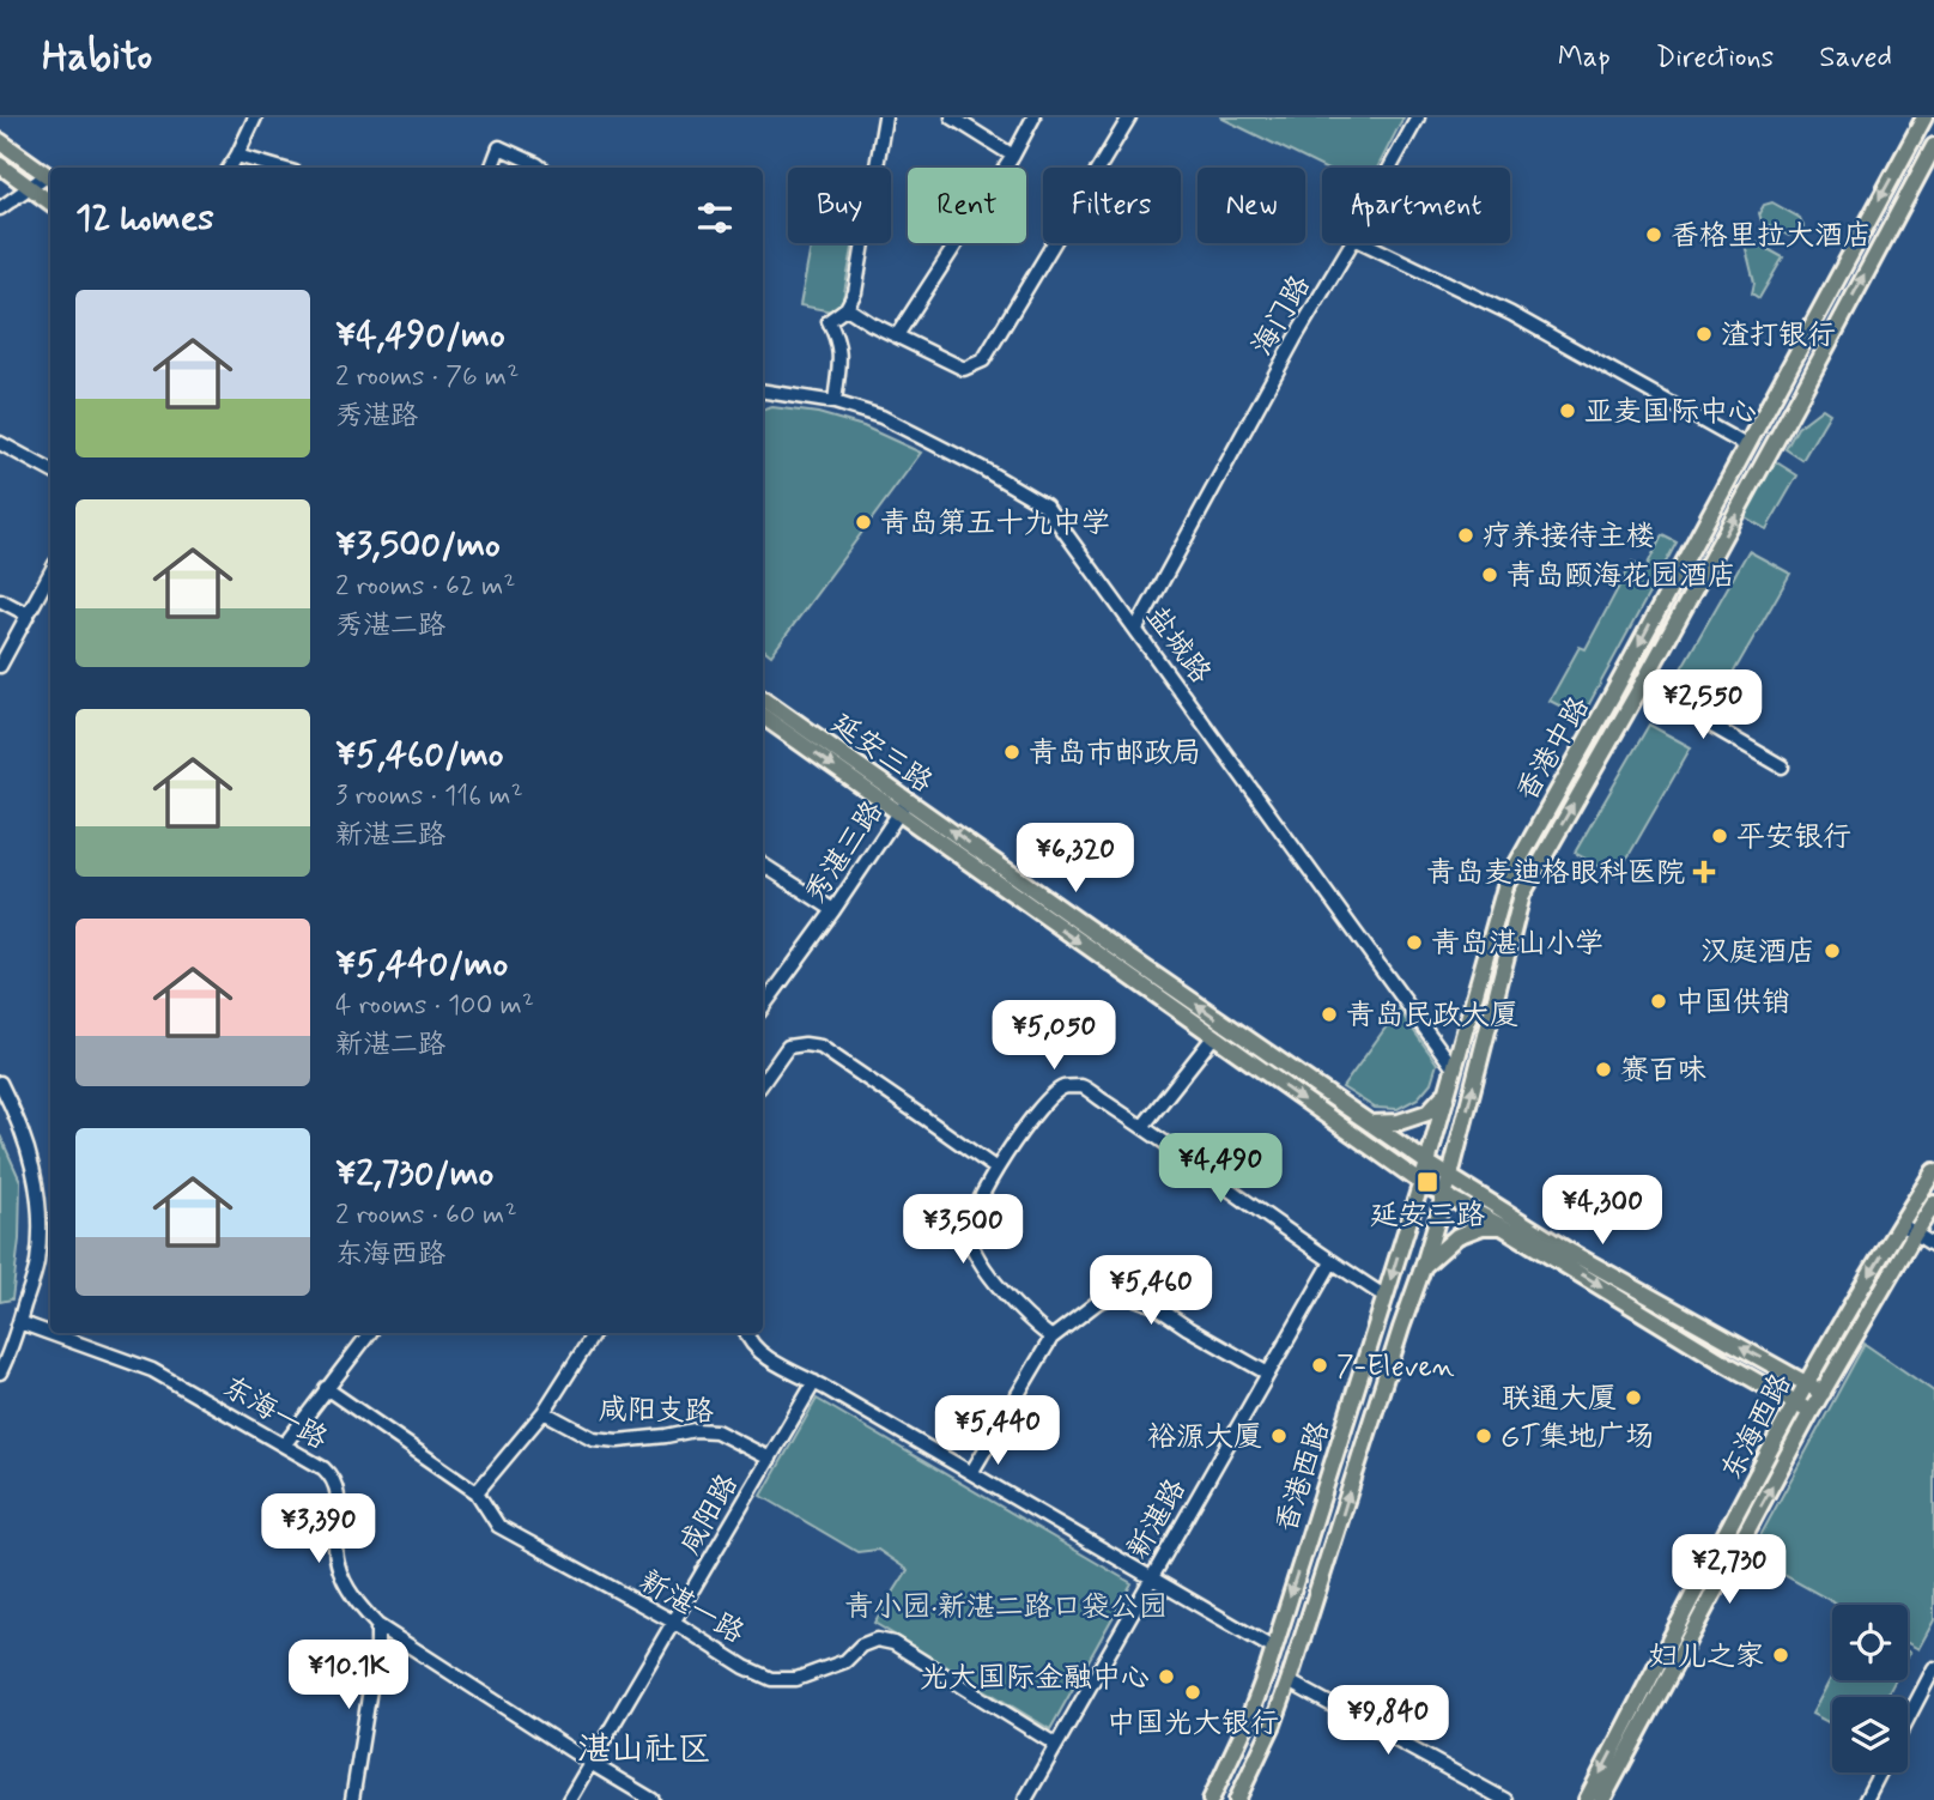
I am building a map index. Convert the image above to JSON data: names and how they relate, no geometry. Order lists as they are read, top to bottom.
{
  "streets": {
    "main road": [
      "香港中路",
      "延安三路",
      "东海西路",
      "香港西路"
    ],
    "street": [
      "海门路",
      "盐城路",
      "秀湛三路",
      "咸阳支路",
      "东海一路",
      "咸阳路",
      "新湛路",
      "新湛一路"
    ]
  },
  "crossings": [
    ["海门路", "盐城路"],
    ["盐城路", "香港中路"],
    ["香港中路", "延安三路"],
    ["香港中路", "香港西路"],
    ["延安三路", "秀湛三路"],
    ["延安三路", "东海西路"],
    ["延安三路", "香港西路"],
    ["咸阳支路", "咸阳路"],
    ["东海一路", "咸阳路"],
    ["咸阳路", "新湛一路"],
    ["新湛路", "新湛一路"]
  ],
  "districts": ["湛山社区"],
  "parks": ["青小园·新湛二路口袋公园"],
  "places": {
    "other": [
      "香格里拉大酒店",
      "渣打银行",
      "亚麦国际中心",
      "青岛第五十九中学",
      "疗养接待主楼",
      "青岛颐海花园酒店",
      "青岛市邮政局",
      "平安银行",
      "青岛湛山小学",
      "汉庭酒店",
      "中国供销",
      "青岛民政大厦",
      "赛百味",
      "7-Eleven",
      "联通大厦",
      "裕源大厦",
      "GT集地广场",
      "妇儿之家",
      "光大国际金融中心",
      "中国光大银行"
    ],
    "health": ["青岛麦迪格眼科医院"],
    "transit": ["延安三路"]
  },
  "page": {
    "header": "Habito",
    "nav": ["Map", "Directions", "Saved"],
    "chip": [
      "Buy",
      "Rent",
      "Filters",
      "New",
      "Apartment"
    ],
    "heading": "12 homes",
    "list": [
      {
        "name": "¥4,490/mo",
        "note": "2 rooms · 76 m² · 秀湛路"
      },
      {
        "name": "¥3,500/mo",
        "note": "2 rooms · 62 m² · 秀湛二路"
      },
      {
        "name": "¥5,460/mo",
        "note": "3 rooms · 116 m² · 新湛三路"
      },
      {
        "name": "¥5,440/mo",
        "note": "4 rooms · 100 m² · 新湛二路"
      },
      {
        "name": "¥2,730/mo",
        "note": "2 rooms · 60 m² · 东海西路"
      }
    ],
    "price": [
      "¥2,550",
      "¥6,320",
      "¥5,050",
      "¥4,490",
      "¥4,300",
      "¥3,500",
      "¥5,460",
      "¥5,440",
      "¥3,390",
      "¥2,730",
      "¥10.1K",
      "¥9,840"
    ]
  }
}
